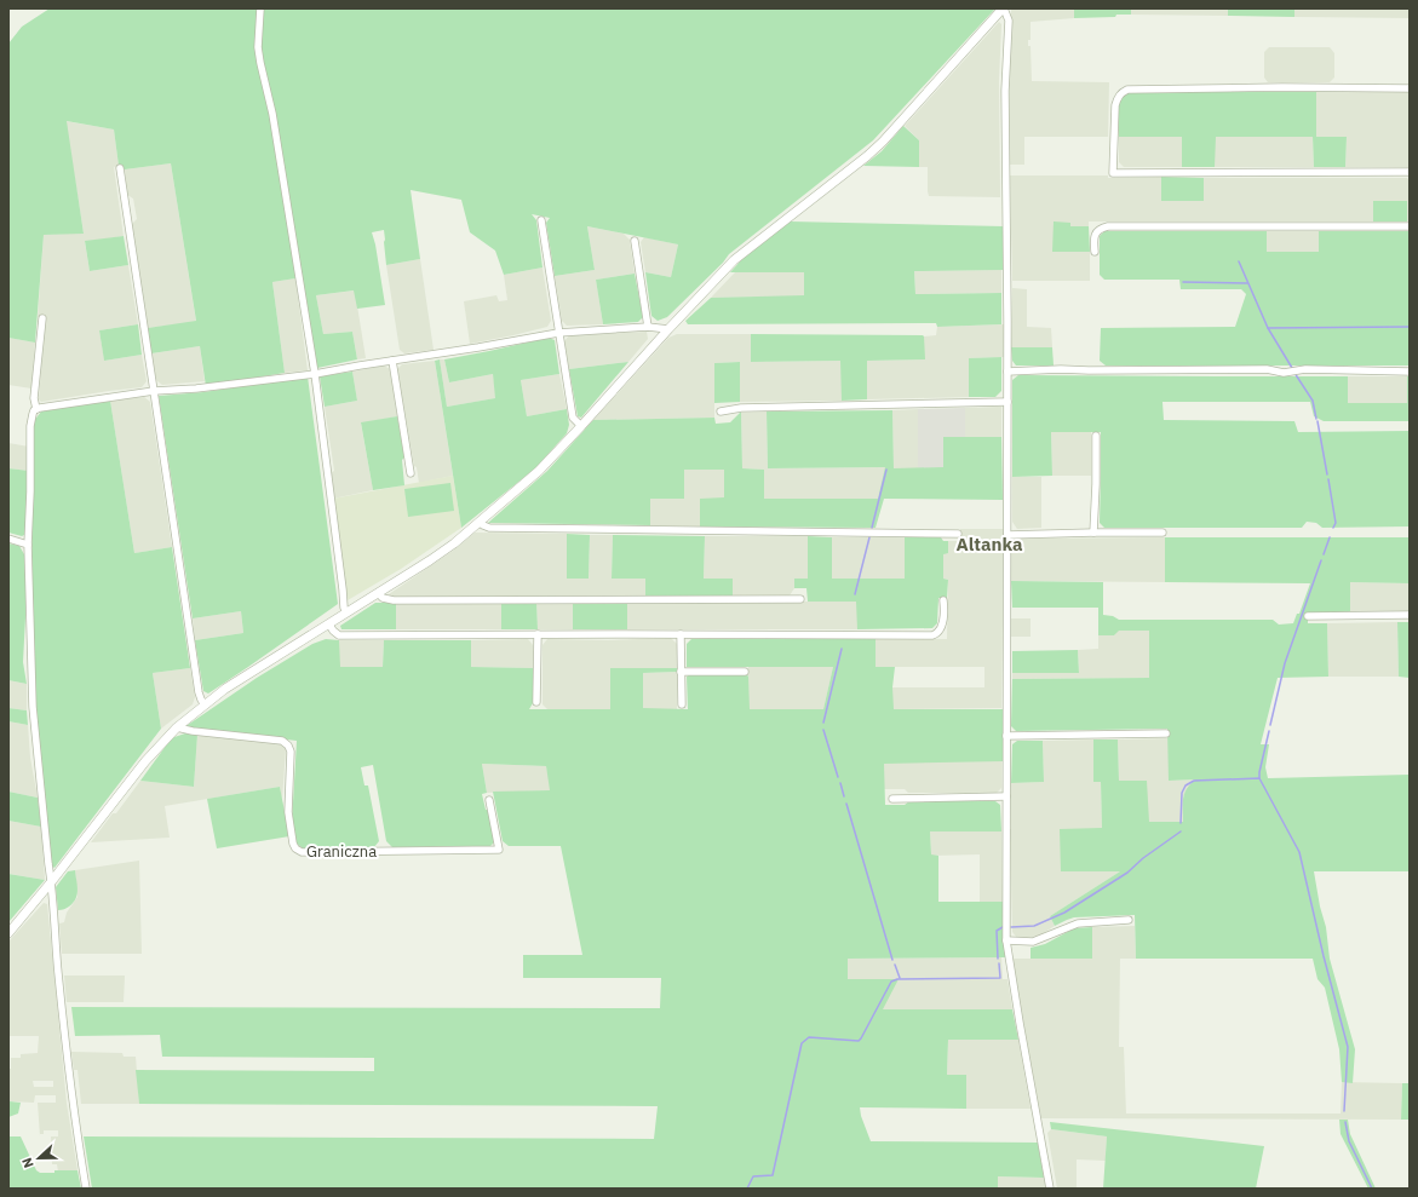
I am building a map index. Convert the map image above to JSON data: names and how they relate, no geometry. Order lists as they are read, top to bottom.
{
  "streets": {
    "street": ["Graniczna"]
  },
  "districts": ["Altanka"],
  "north": "left"
}
